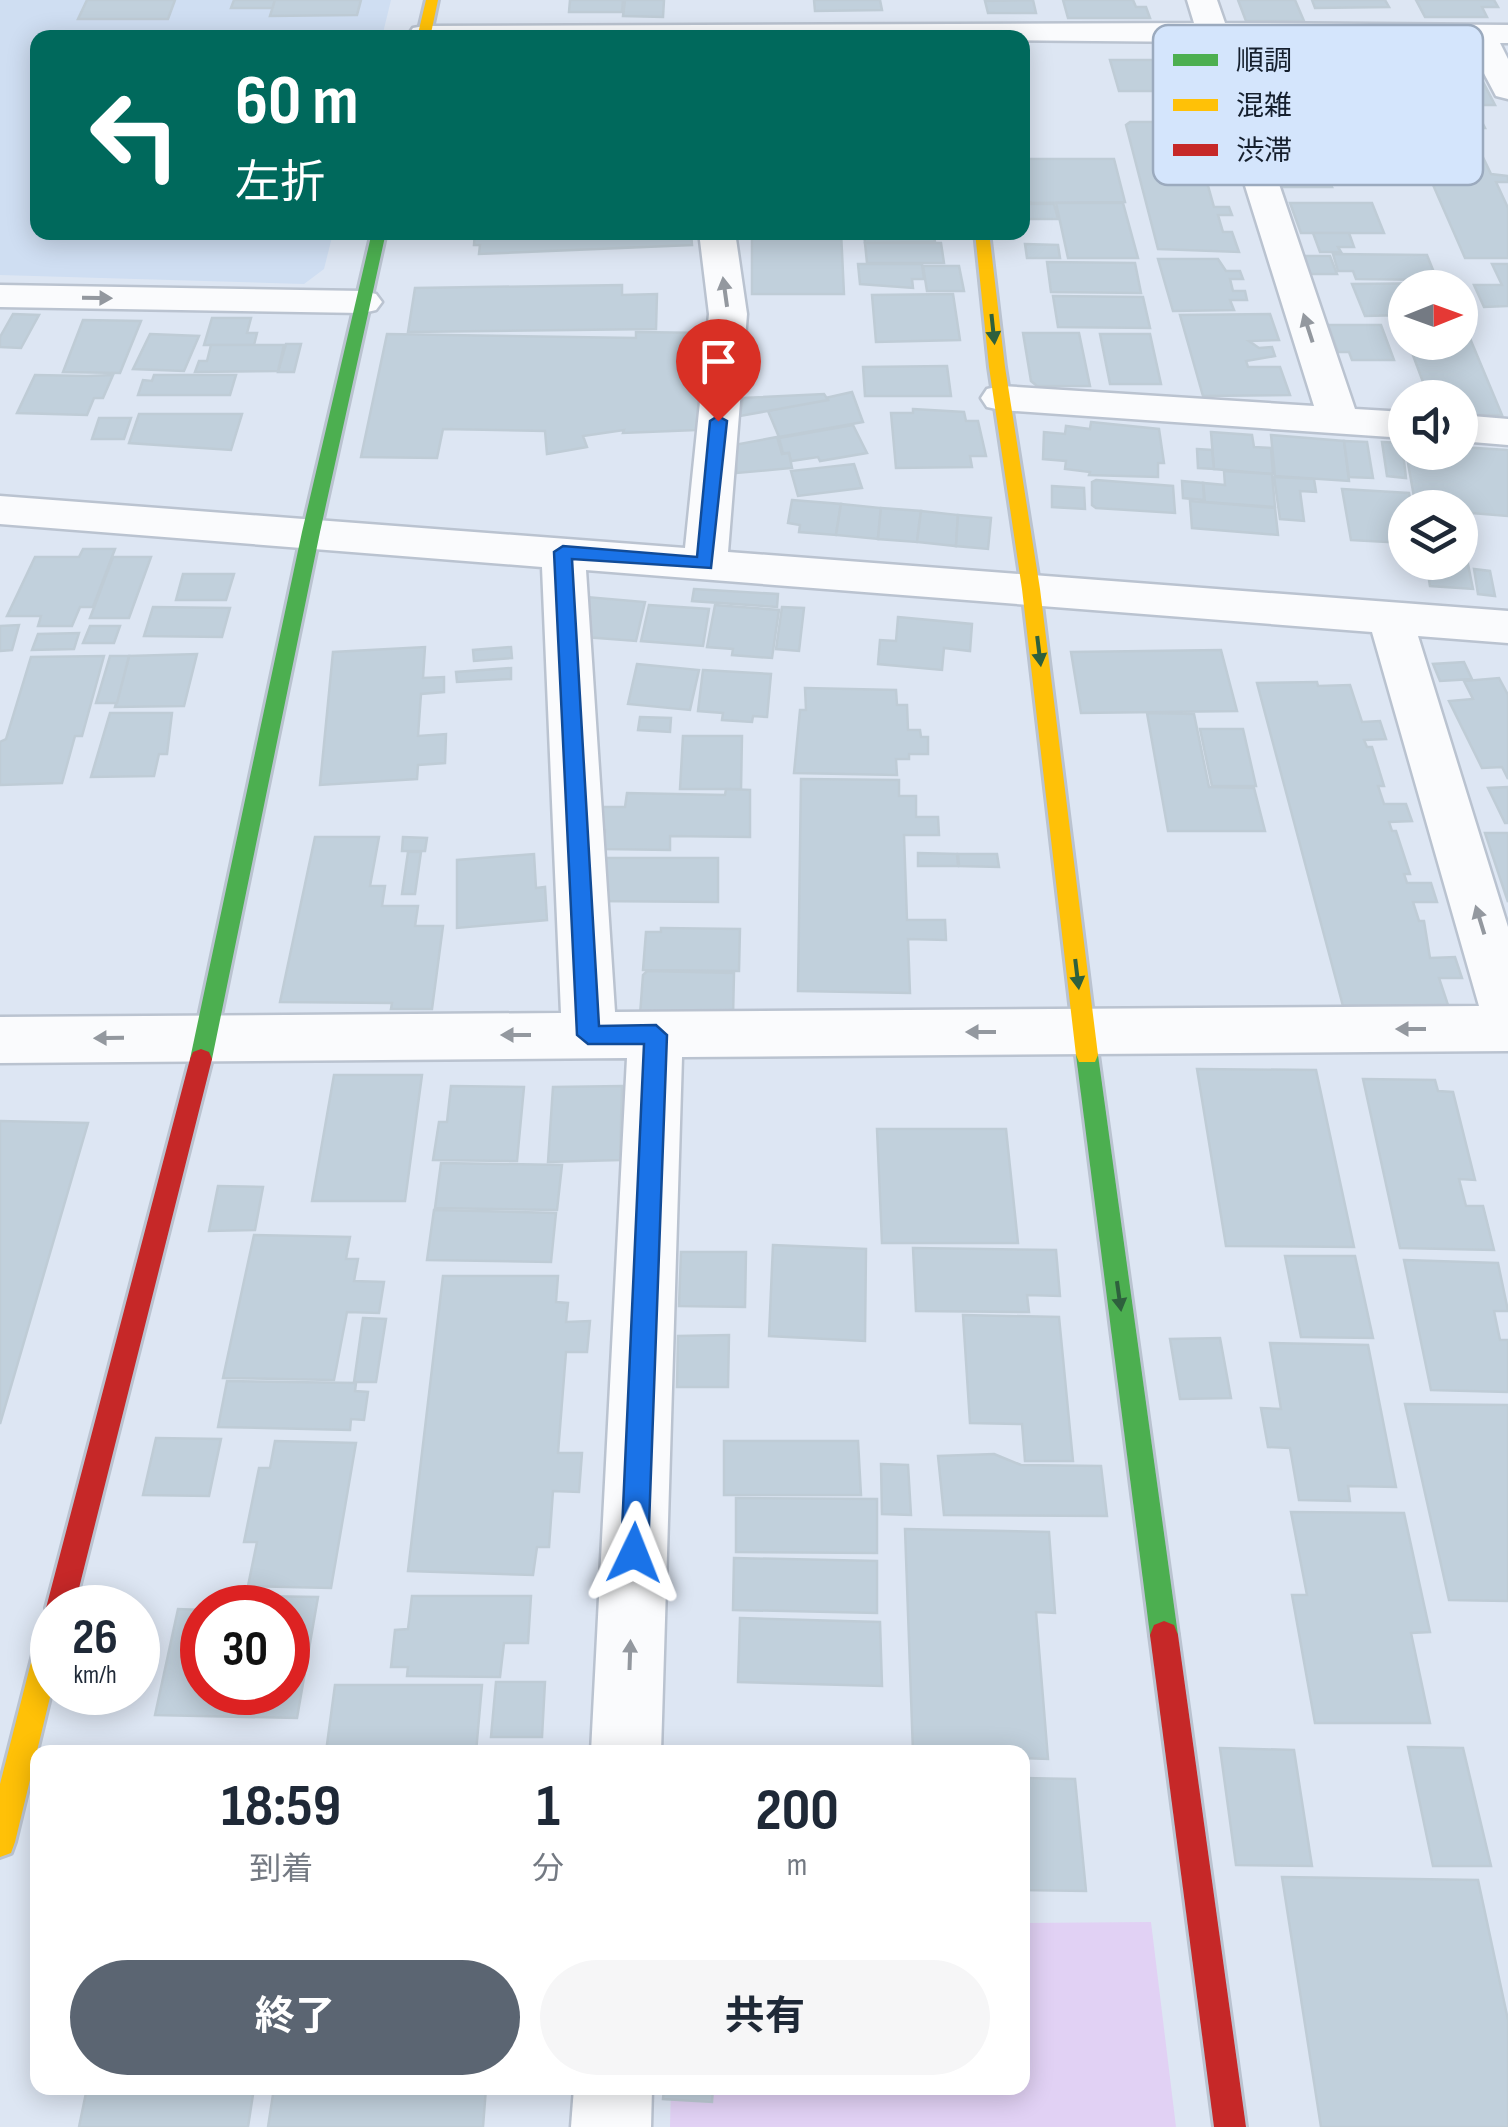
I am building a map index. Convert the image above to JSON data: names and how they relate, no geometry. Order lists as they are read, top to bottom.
{
  "legend": ["順調", "混雑", "渋滞"],
  "north": "right",
  "page": {
    "turn": ["60 m", "左折"],
    "speed": "26 km/h",
    "limit": "30",
    "eta": [
      "18:59",
      "到着",
      "1",
      "分",
      "200",
      "m"
    ],
    "buttons": ["終了", "共有"]
  }
}
